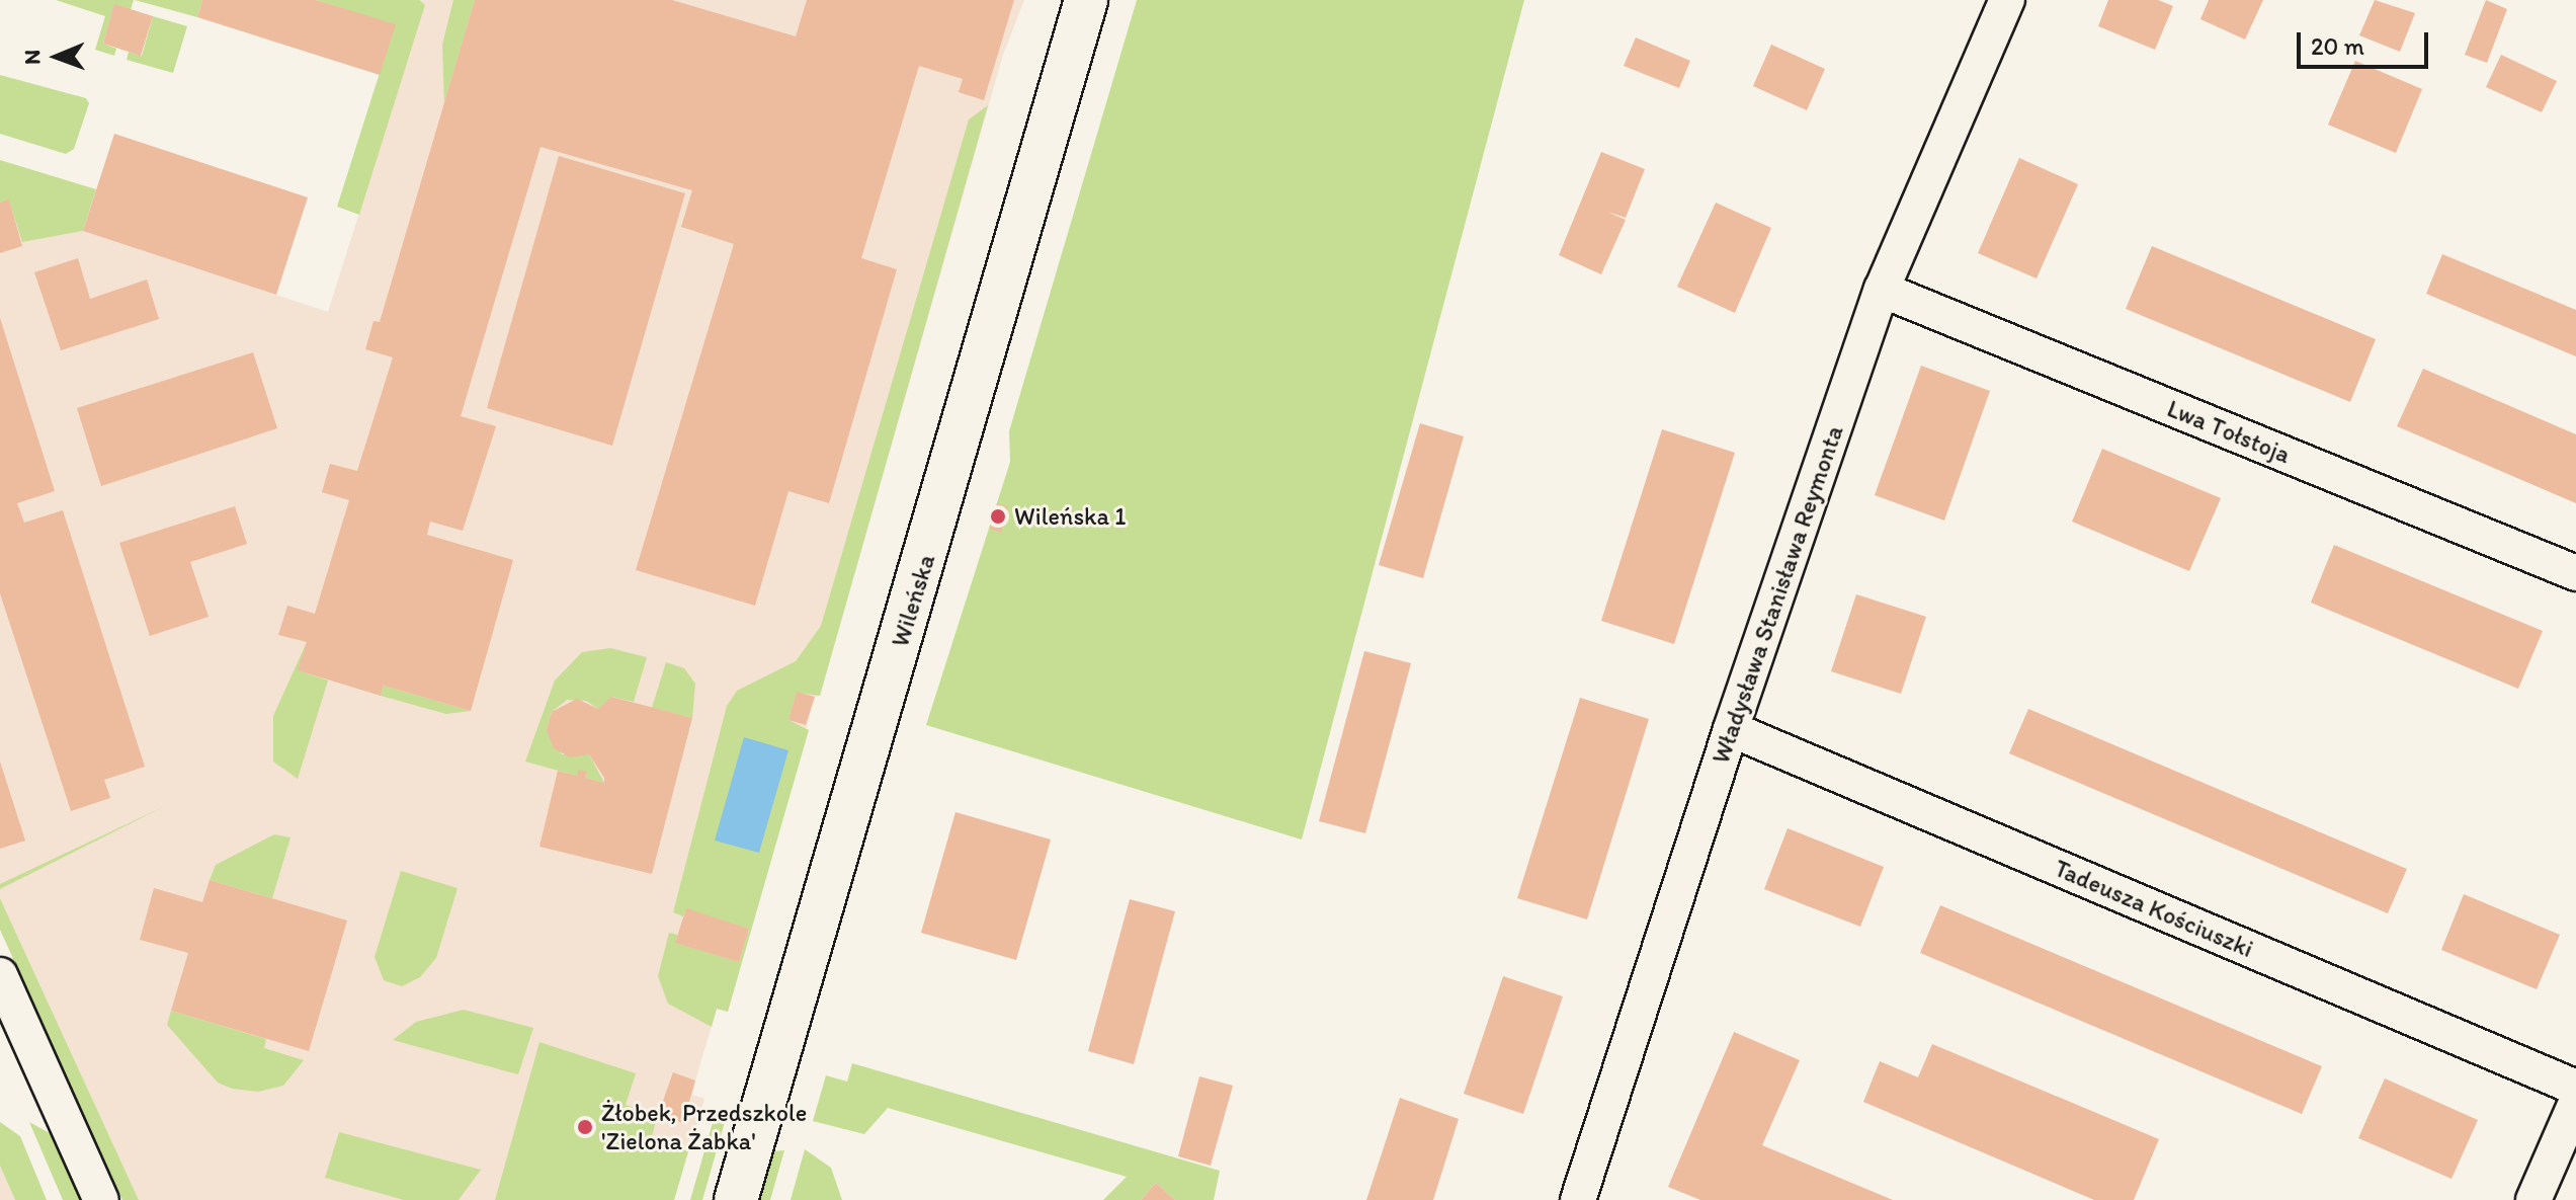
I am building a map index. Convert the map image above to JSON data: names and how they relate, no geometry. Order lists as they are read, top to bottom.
{
  "streets": {
    "street": [
      "Lwa Tołstoja",
      "Władysława Stanisława Reymonta",
      "Wileńska",
      "Tadeusza Kościuszki"
    ]
  },
  "crossings": [
    ["Lwa Tołstoja", "Władysława Stanisława Reymonta"],
    ["Władysława Stanisława Reymonta", "Tadeusza Kościuszki"]
  ],
  "places": ["Wileńska 1", "Żłobek, Przedszkole 'Zielona Żabka'"],
  "scale_bar": "20 m",
  "north": "left"
}
